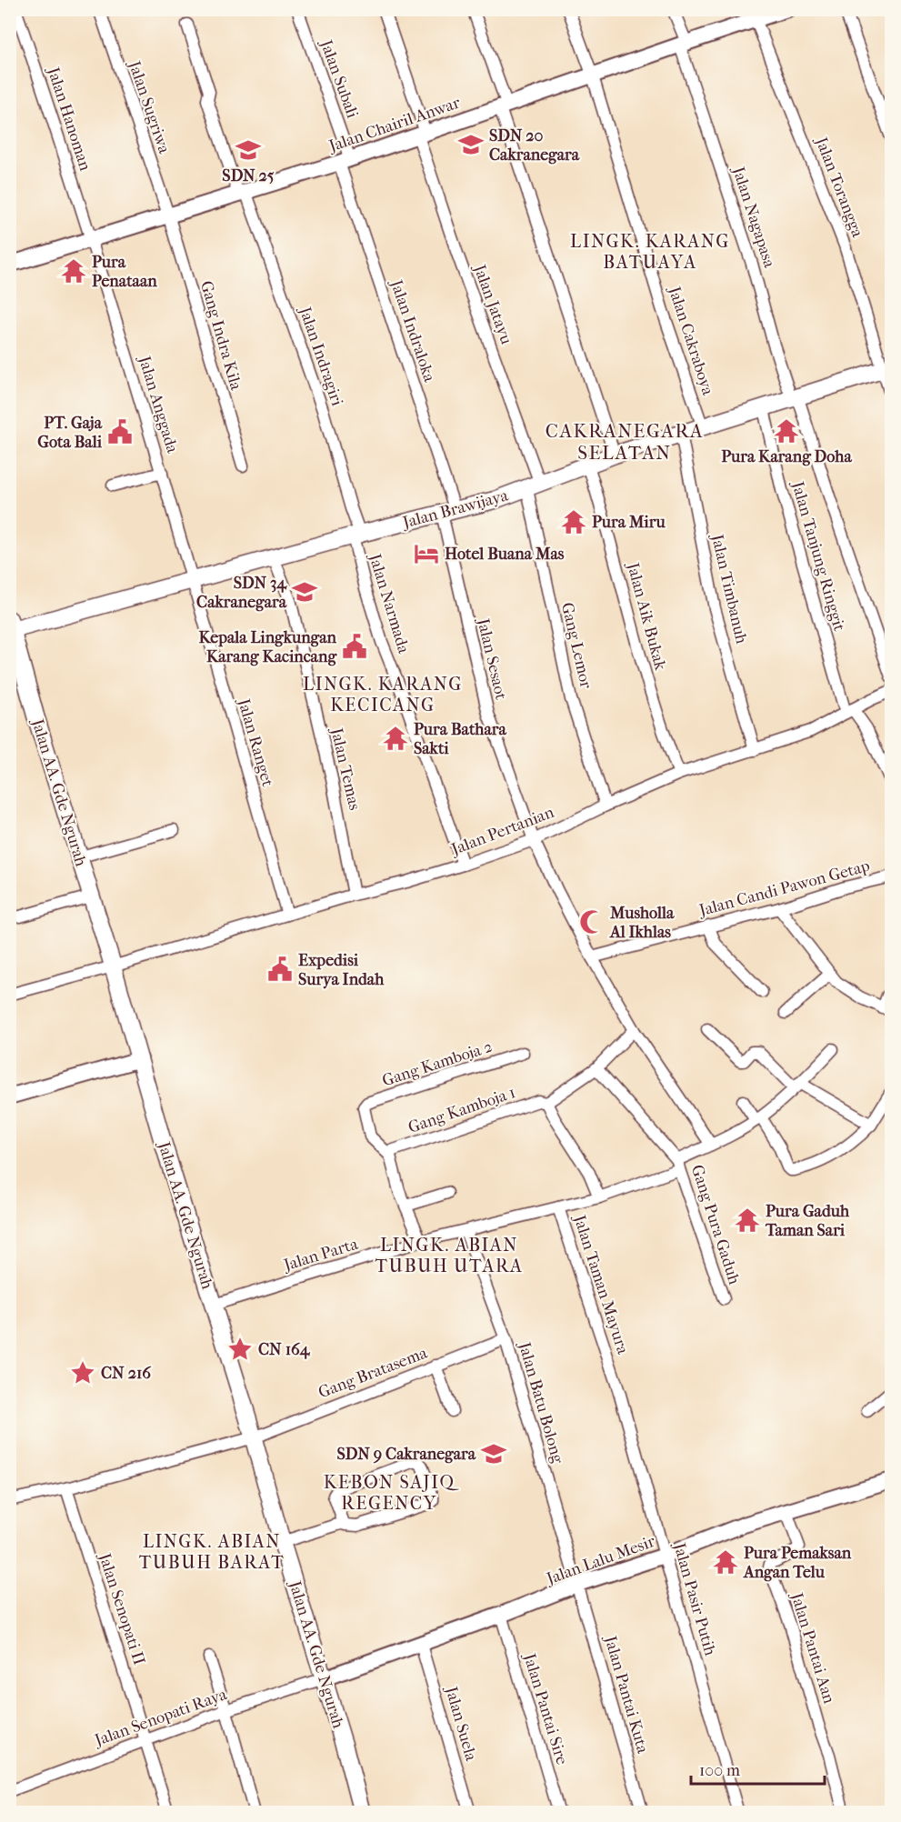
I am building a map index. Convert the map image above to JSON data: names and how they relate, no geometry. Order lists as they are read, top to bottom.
{
  "streets": {
    "main road": ["Jalan Brawijaya", "Jalan AA. Gde Ngurah"],
    "street": [
      "Jalan Subali",
      "Jalan Sugriwa",
      "Jalan Hanoman",
      "Jalan Chairil Anwar",
      "Jalan Torangga",
      "Jalan Nagapasa",
      "Jalan Jatayu",
      "Jalan Indraloka",
      "Gang Indra Kila",
      "Jalan Cakraboya",
      "Jalan Indragiri",
      "Jalan Anggada",
      "Jalan Tanjung Ringgit",
      "Jalan Timbanuh",
      "Jalan Narmada",
      "Jalan Aik Bukak",
      "Gang Lemor",
      "Jalan Sesaot",
      "Jalan Ranget",
      "Jalan Temas",
      "Jalan Pertanian",
      "Jalan Candi Pawon Getap",
      "Gang Kamboja 2",
      "Gang Kamboja 1",
      "Gang Pura Gaduh",
      "Jalan Parta",
      "Jalan Taman Mayura",
      "Gang Bratasema",
      "Jalan Batu Bolong",
      "Jalan Lalu Mesir",
      "Jalan Pasir Putih",
      "Jalan Senopati II",
      "Jalan Pantai Aan",
      "Jalan Pantai Kuta",
      "Jalan Pantai Sire",
      "Jalan Senopati Raya",
      "Jalan Suela"
    ]
  },
  "crossings": [
    ["Jalan Subali", "Jalan Chairil Anwar"],
    ["Jalan Subali", "Jalan Indraloka"],
    ["Jalan Sugriwa", "Jalan Chairil Anwar"],
    ["Jalan Sugriwa", "Gang Indra Kila"],
    ["Jalan Hanoman", "Jalan Chairil Anwar"],
    ["Jalan Hanoman", "Jalan Anggada"],
    ["Jalan Chairil Anwar", "Jalan Torangga"],
    ["Jalan Chairil Anwar", "Jalan Nagapasa"],
    ["Jalan Chairil Anwar", "Jalan Jatayu"],
    ["Jalan Chairil Anwar", "Jalan Indraloka"],
    ["Jalan Chairil Anwar", "Gang Indra Kila"],
    ["Jalan Chairil Anwar", "Jalan Cakraboya"],
    ["Jalan Chairil Anwar", "Jalan Indragiri"],
    ["Jalan Chairil Anwar", "Jalan Anggada"],
    ["Jalan Torangga", "Jalan Brawijaya"],
    ["Jalan Nagapasa", "Jalan Brawijaya"],
    ["Jalan Jatayu", "Jalan Brawijaya"],
    ["Jalan Jatayu", "Gang Lemor"],
    ["Jalan Indraloka", "Jalan Brawijaya"],
    ["Jalan Indraloka", "Jalan Sesaot"],
    ["Jalan Cakraboya", "Jalan Brawijaya"],
    ["Jalan Indragiri", "Jalan Brawijaya"],
    ["Jalan Indragiri", "Jalan Narmada"],
    ["Jalan Anggada", "Jalan Brawijaya"],
    ["Jalan Anggada", "Jalan Ranget"],
    ["Jalan Brawijaya", "Jalan Tanjung Ringgit"],
    ["Jalan Brawijaya", "Jalan Timbanuh"],
    ["Jalan Brawijaya", "Jalan Narmada"],
    ["Jalan Brawijaya", "Jalan Aik Bukak"],
    ["Jalan Brawijaya", "Gang Lemor"],
    ["Jalan Brawijaya", "Jalan Sesaot"],
    ["Jalan Brawijaya", "Jalan Ranget"],
    ["Jalan Brawijaya", "Jalan Temas"],
    ["Jalan Brawijaya", "Jalan AA. Gde Ngurah"],
    ["Jalan Tanjung Ringgit", "Jalan Pertanian"],
    ["Jalan Timbanuh", "Jalan Pertanian"],
    ["Jalan Narmada", "Jalan Pertanian"],
    ["Jalan Aik Bukak", "Jalan Pertanian"],
    ["Gang Lemor", "Jalan Pertanian"],
    ["Jalan Sesaot", "Jalan Pertanian"],
    ["Jalan Sesaot", "Jalan Candi Pawon Getap"],
    ["Jalan Ranget", "Jalan Pertanian"],
    ["Jalan Temas", "Jalan Pertanian"],
    ["Jalan AA. Gde Ngurah", "Jalan Pertanian"],
    ["Jalan AA. Gde Ngurah", "Jalan Parta"],
    ["Jalan AA. Gde Ngurah", "Gang Bratasema"],
    ["Jalan AA. Gde Ngurah", "Jalan Lalu Mesir"],
    ["Jalan AA. Gde Ngurah", "Jalan Senopati Raya"],
    ["Gang Kamboja 2", "Gang Kamboja 1"],
    ["Jalan Parta", "Jalan Taman Mayura"],
    ["Jalan Parta", "Jalan Batu Bolong"],
    ["Jalan Taman Mayura", "Jalan Batu Bolong"],
    ["Jalan Taman Mayura", "Jalan Pasir Putih"],
    ["Gang Bratasema", "Jalan Batu Bolong"],
    ["Gang Bratasema", "Jalan Senopati II"],
    ["Jalan Batu Bolong", "Jalan Lalu Mesir"],
    ["Jalan Batu Bolong", "Jalan Pantai Kuta"],
    ["Jalan Lalu Mesir", "Jalan Pasir Putih"],
    ["Jalan Lalu Mesir", "Jalan Pantai Aan"],
    ["Jalan Lalu Mesir", "Jalan Pantai Kuta"],
    ["Jalan Lalu Mesir", "Jalan Pantai Sire"],
    ["Jalan Lalu Mesir", "Jalan Senopati Raya"],
    ["Jalan Lalu Mesir", "Jalan Suela"],
    ["Jalan Senopati II", "Jalan Senopati Raya"]
  ],
  "districts": [
    "LINGK. KARANG BATUAYA",
    "CAKRANEGARA SELATAN",
    "LINGK. KARANG KECICANG",
    "LINGK. ABIAN TUBUH UTARA",
    "KEBON SAJIQ REGENCY",
    "LINGK. ABIAN TUBUH BARAT"
  ],
  "places": {
    "school or university": [
      "SDN 20 Cakranegara",
      "SDN 25",
      "SDN 34 Cakranegara",
      "SDN 9 Cakranegara"
    ],
    "temple": [
      "Pura Penataan",
      "Pura Karang Doha",
      "Pura Miru",
      "Pura Bathara Sakti",
      "Pura Gaduh Taman Sari",
      "Pura Pemaksan Angan Telu"
    ],
    "public building": ["PT. Gaja Gota Bali", "Kepala Lingkungan Karang Kacincang", "Expedisi Surya Indah"],
    "hotel": ["Hotel Buana Mas"],
    "mosque": ["Musholla Al Ikhlas"],
    "place": ["CN 164", "CN 216"]
  },
  "scale_bar": "100 m"
}
